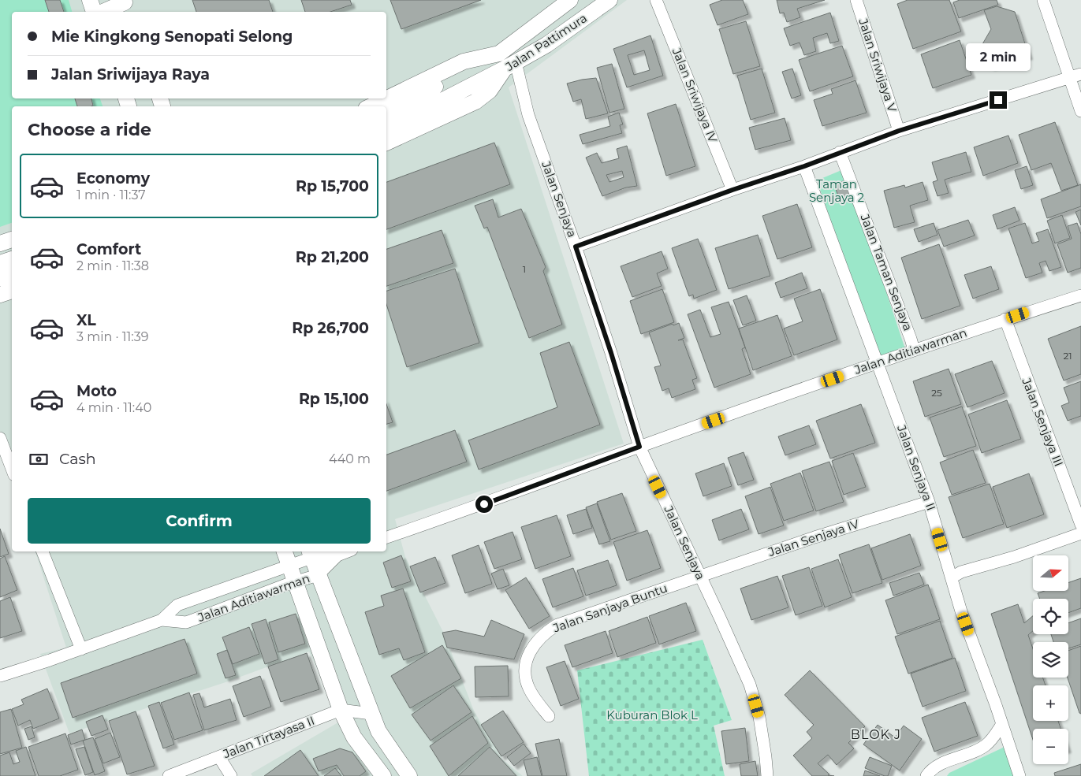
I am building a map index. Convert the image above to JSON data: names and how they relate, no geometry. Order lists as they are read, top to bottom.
{
  "streets": {
    "main road": ["Jalan Pattimura"],
    "street": [
      "Jalan Sriwijaya V",
      "Jalan Sriwijaya IV",
      "Jalan Senjaya",
      "Jalan Taman Senjaya",
      "Jalan Aditiawarman",
      "Jalan Senjaya III",
      "Jalan Senjaya II",
      "Jalan Senjaya IV",
      "Jalan Sanjaya Buntu",
      "Jalan Tirtayasa II"
    ]
  },
  "crossings": [
    ["Jalan Pattimura", "Jalan Senjaya"],
    ["Jalan Senjaya", "Jalan Aditiawarman"],
    ["Jalan Senjaya", "Jalan Senjaya IV"],
    ["Jalan Senjaya", "Jalan Sanjaya Buntu"],
    ["Jalan Taman Senjaya", "Jalan Aditiawarman"],
    ["Jalan Aditiawarman", "Jalan Senjaya III"],
    ["Jalan Aditiawarman", "Jalan Senjaya II"],
    ["Jalan Senjaya II", "Jalan Senjaya IV"],
    ["Jalan Senjaya IV", "Jalan Sanjaya Buntu"]
  ],
  "districts": ["BLOK J"],
  "parks": ["Taman Senjaya 2", "Kuburan Blok L"],
  "house_numbers": ["1", "21", "25"],
  "north": "right",
  "page": {
    "banner": ["Mie Kingkong Senopati Selong", "Jalan Sriwijaya Raya"],
    "bubble": "2 min",
    "heading": "Choose a ride",
    "list": [
      {
        "name": "Economy",
        "note": "1 min · 11:37",
        "value": "Rp 15,700"
      },
      {
        "name": "Comfort",
        "note": "2 min · 11:38",
        "value": "Rp 21,200"
      },
      {
        "name": "XL",
        "note": "3 min · 11:39",
        "value": "Rp 26,700"
      },
      {
        "name": "Moto",
        "note": "4 min · 11:40",
        "value": "Rp 15,100"
      }
    ],
    "pay": ["Cash", "440 m"],
    "buttons": "Confirm",
    "map_buttons": ["+", "−"]
  }
}
